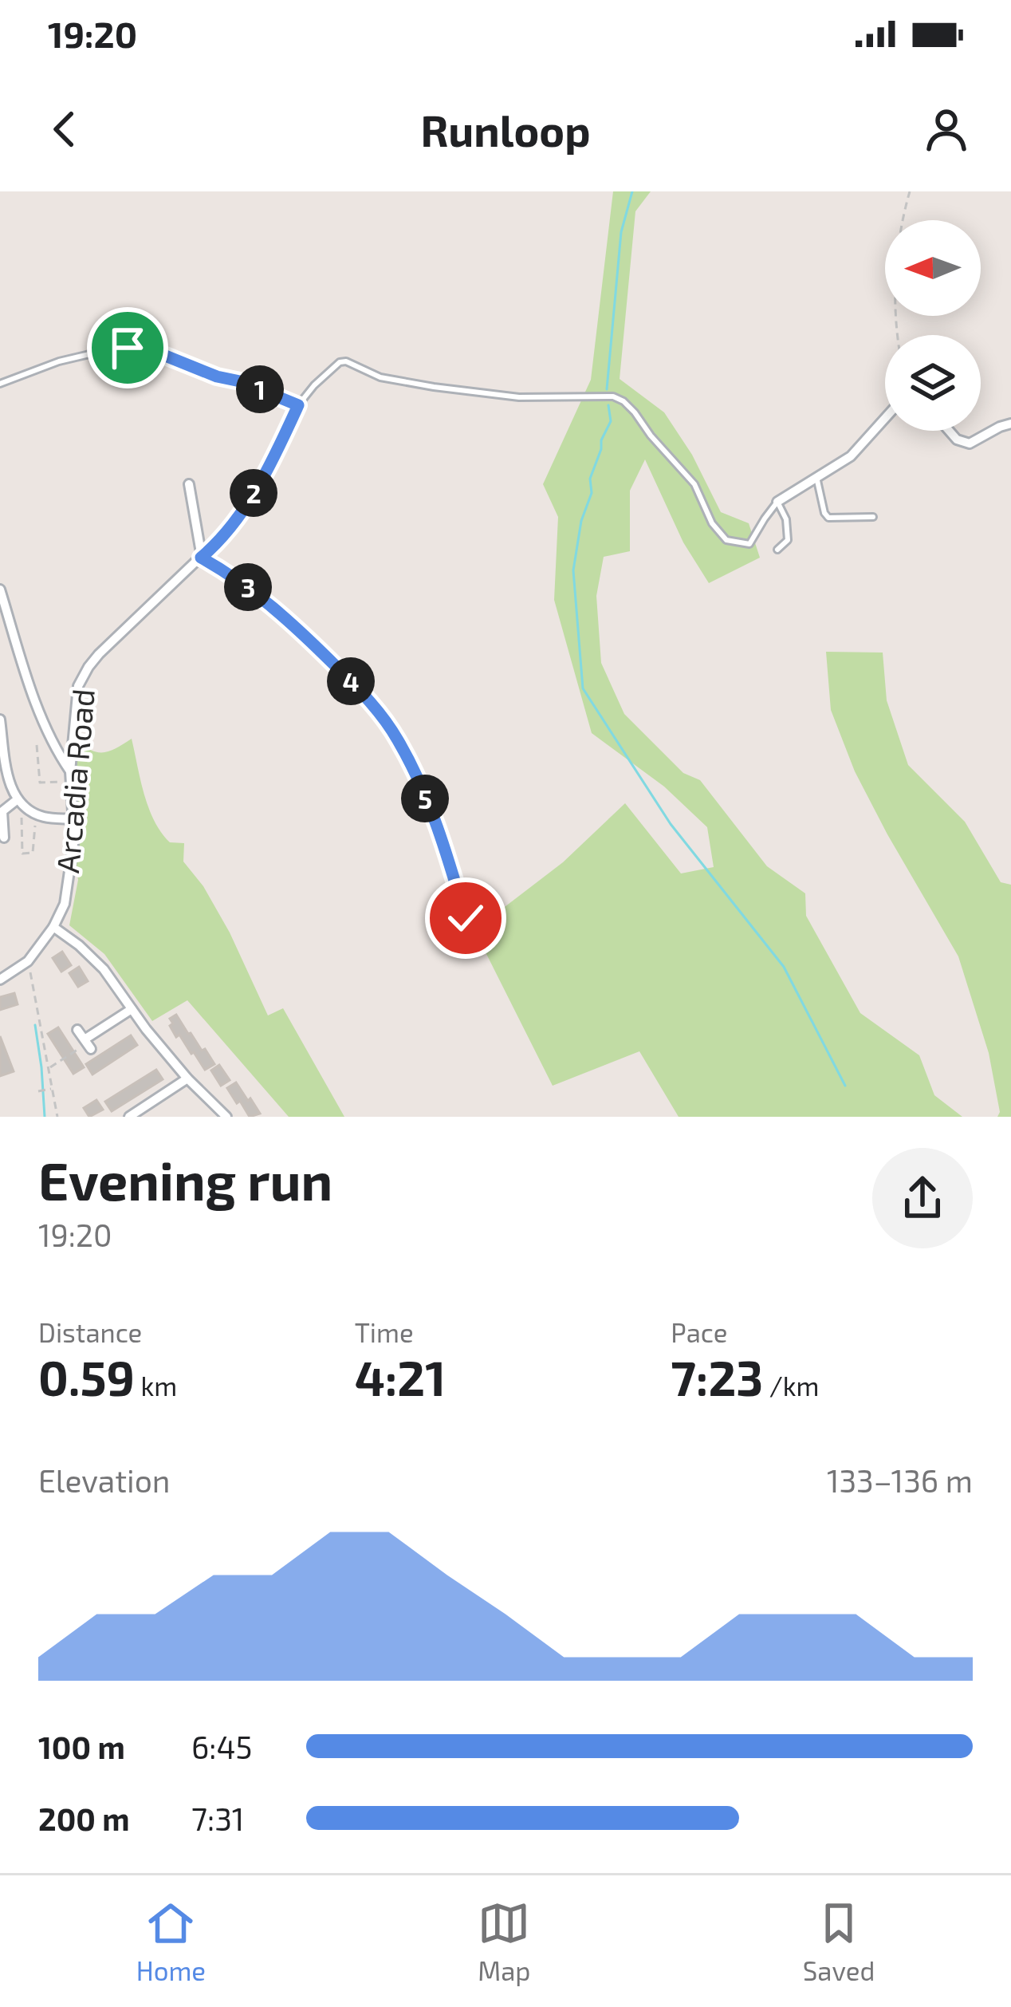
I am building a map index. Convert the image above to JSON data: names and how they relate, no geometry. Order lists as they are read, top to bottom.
{
  "streets": {
    "street": ["Arcadia Road"]
  },
  "north": "left",
  "page": {
    "status": "19:20",
    "header": "Runloop",
    "pins": [
      "1",
      "2",
      "3",
      "4",
      "5"
    ],
    "heading": ["Evening run", "19:20"],
    "stats": [
      ["Distance", "0.59 km"],
      ["Time", "4:21"],
      ["Pace", "7:23 /km"]
    ],
    "chart": ["Elevation", "133–136 m"],
    "list": [
      {
        "name": "100 m",
        "note": "6:45"
      },
      {
        "name": "200 m",
        "note": "7:31"
      }
    ],
    "tabs": ["Home", "Map", "Saved"]
  }
}
